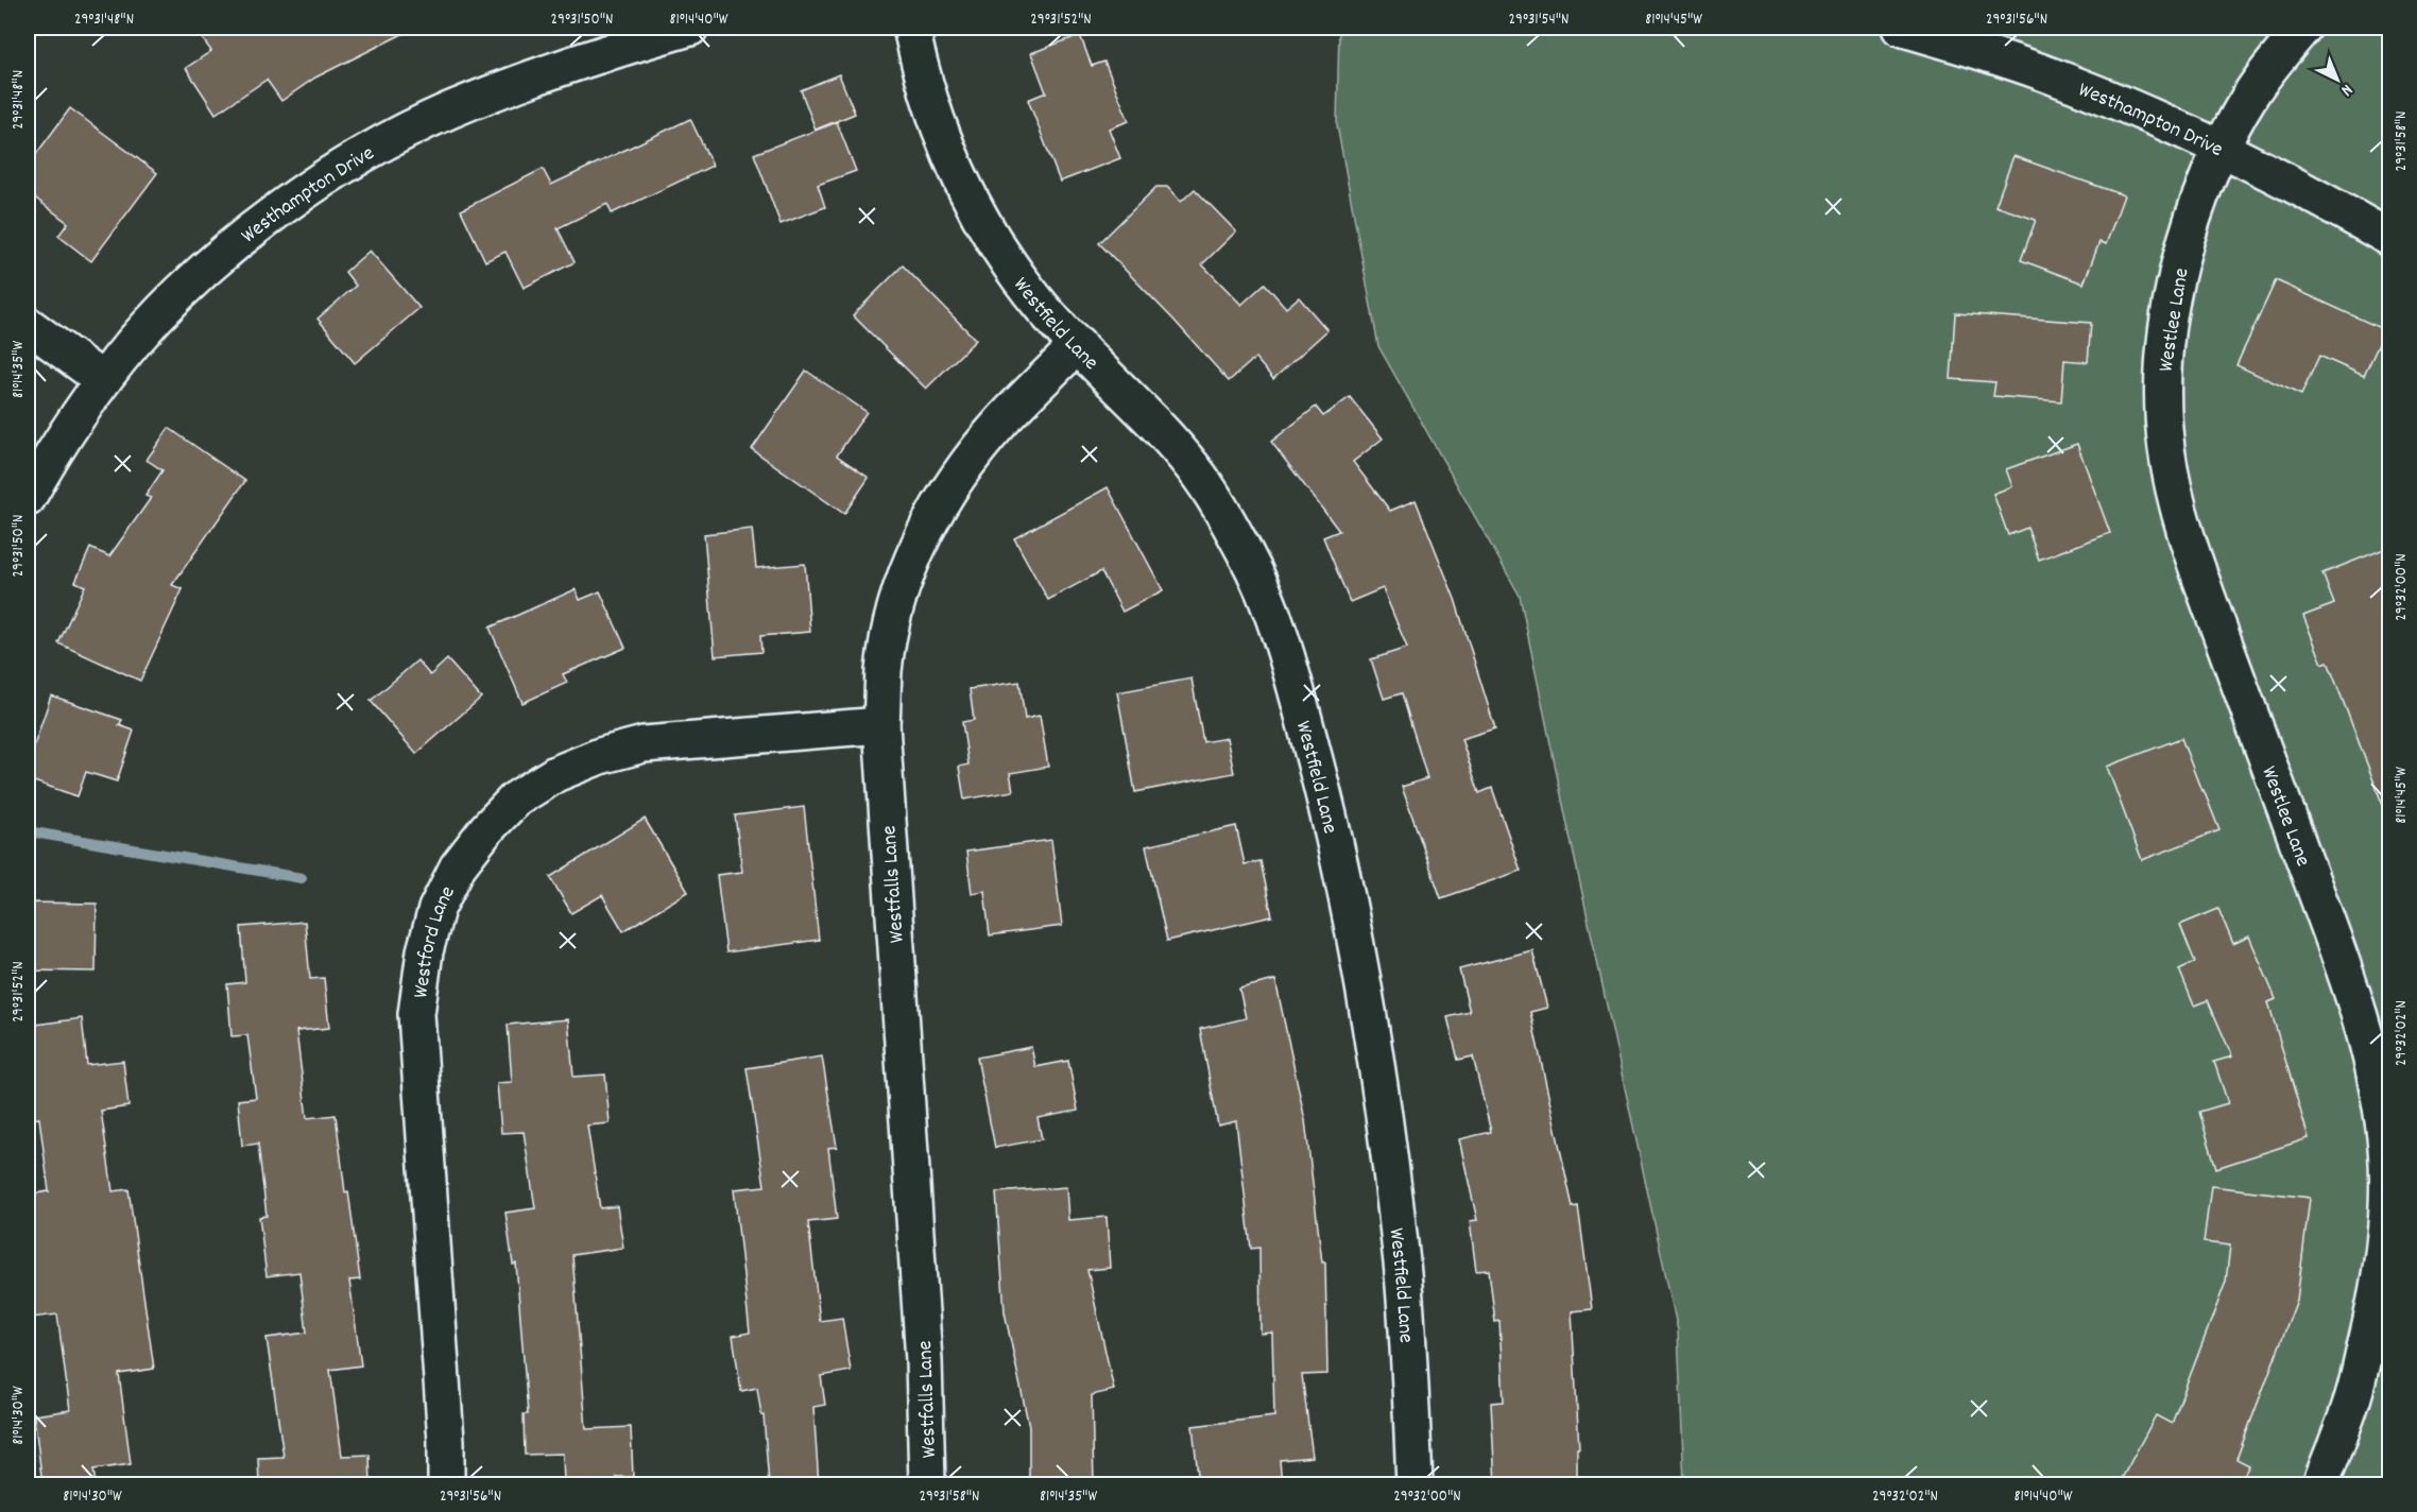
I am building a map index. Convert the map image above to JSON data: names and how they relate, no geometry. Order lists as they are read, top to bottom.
{
  "streets": {
    "street": [
      "Westhampton Drive",
      "Westlee Lane",
      "Westfield Lane",
      "Westfalls Lane",
      "Westford Lane"
    ]
  },
  "crossings": [
    ["Westhampton Drive", "Westlee Lane"],
    ["Westfield Lane", "Westfalls Lane"],
    ["Westfalls Lane", "Westford Lane"]
  ],
  "north": "bottom right",
  "coordinates": [
    "29°31'48\"N",
    "29°31'50\"N",
    "81°14'40\"W",
    "29°31'52\"N",
    "29°31'54\"N",
    "81°14'45\"W",
    "29°31'56\"N",
    "29°31'58\"N",
    "81°14'35\"W",
    "29°32'00\"N",
    "29°32'02\"N",
    "81°14'30\"W"
  ]
}
